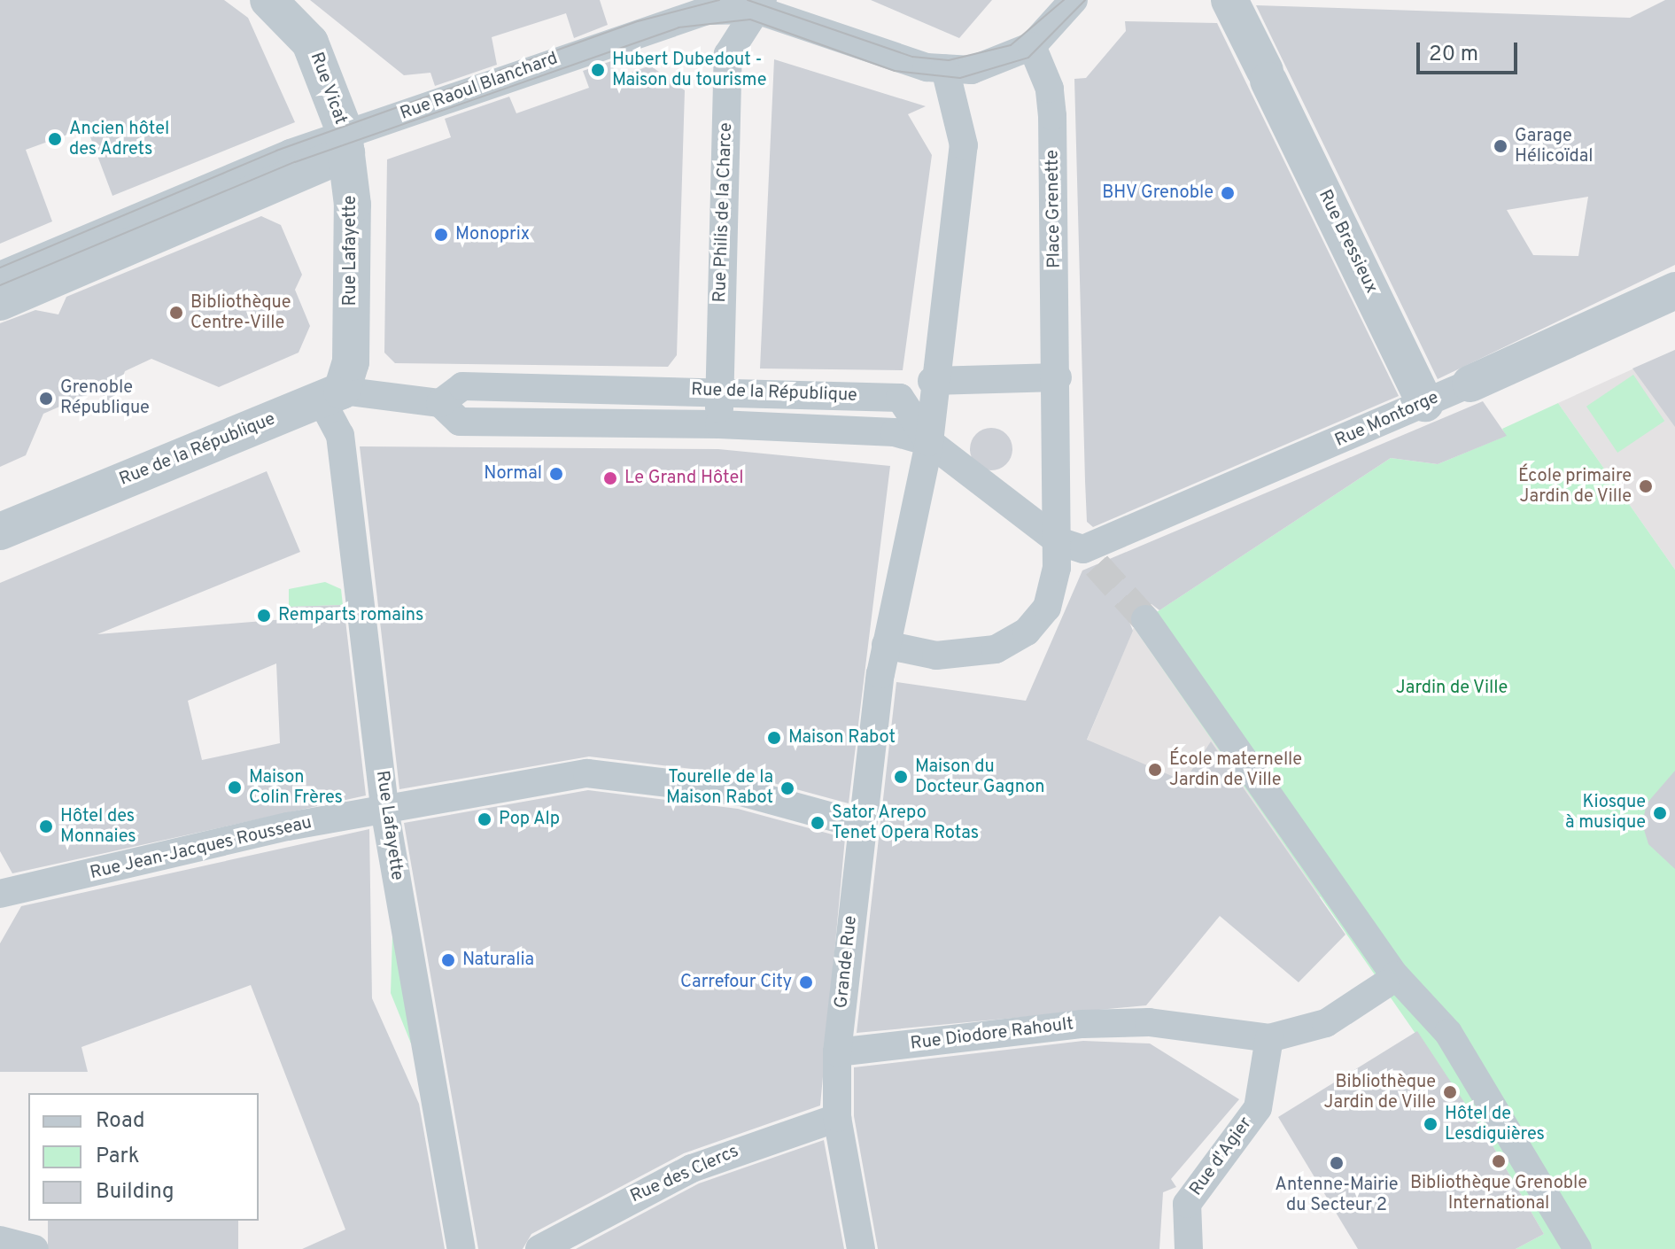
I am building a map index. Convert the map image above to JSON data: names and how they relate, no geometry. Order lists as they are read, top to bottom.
{
  "streets": {
    "street": [
      "Rue Raoul Blanchard",
      "Rue Vicat",
      "Place Grenette",
      "Rue Philis de la Charce",
      "Rue Bressieux",
      "Rue Lafayette",
      "Rue de la République",
      "Rue Montorge",
      "Rue Jean-Jacques Rousseau",
      "Grande Rue",
      "Rue Diodore Rahoult",
      "Rue d'Agier",
      "Rue des Clercs"
    ]
  },
  "crossings": [
    ["Rue Raoul Blanchard", "Rue Vicat"],
    ["Rue Raoul Blanchard", "Rue Philis de la Charce"],
    ["Rue Raoul Blanchard", "Rue Lafayette"],
    ["Rue Vicat", "Rue Lafayette"],
    ["Place Grenette", "Rue Montorge"],
    ["Place Grenette", "Grande Rue"],
    ["Rue Philis de la Charce", "Rue de la République"],
    ["Rue Bressieux", "Rue Montorge"],
    ["Rue Lafayette", "Rue de la République"],
    ["Rue Lafayette", "Rue Jean-Jacques Rousseau"],
    ["Rue Jean-Jacques Rousseau", "Grande Rue"],
    ["Grande Rue", "Rue Diodore Rahoult"],
    ["Grande Rue", "Rue des Clercs"],
    ["Rue Diodore Rahoult", "Rue d'Agier"]
  ],
  "parks": ["Jardin de Ville"],
  "places": [
    "Hubert Dubedout - Maison du tourisme",
    "Ancien hôtel des Adrets",
    "Garage Hélicoïdal",
    "BHV Grenoble",
    "Monoprix",
    "Bibliothèque Centre-Ville",
    "Grenoble République",
    "Normal",
    "Le Grand Hôtel",
    "École primaire Jardin de Ville",
    "Remparts romains",
    "Maison Rabot",
    "École maternelle Jardin de Ville",
    "Maison du Docteur Gagnon",
    "Maison Colin Frères",
    "Tourelle de la Maison Rabot",
    "Kiosque à musique",
    "Pop Alp",
    "Sator Arepo Tenet Opera Rotas",
    "Hôtel des Monnaies",
    "Naturalia",
    "Carrefour City",
    "Bibliothèque Jardin de Ville",
    "Hôtel de Lesdiguières",
    "Bibliothèque Grenoble International",
    "Antenne-Mairie du Secteur 2"
  ],
  "legend": ["Road", "Park", "Building"],
  "scale_bar": "20 m"
}
